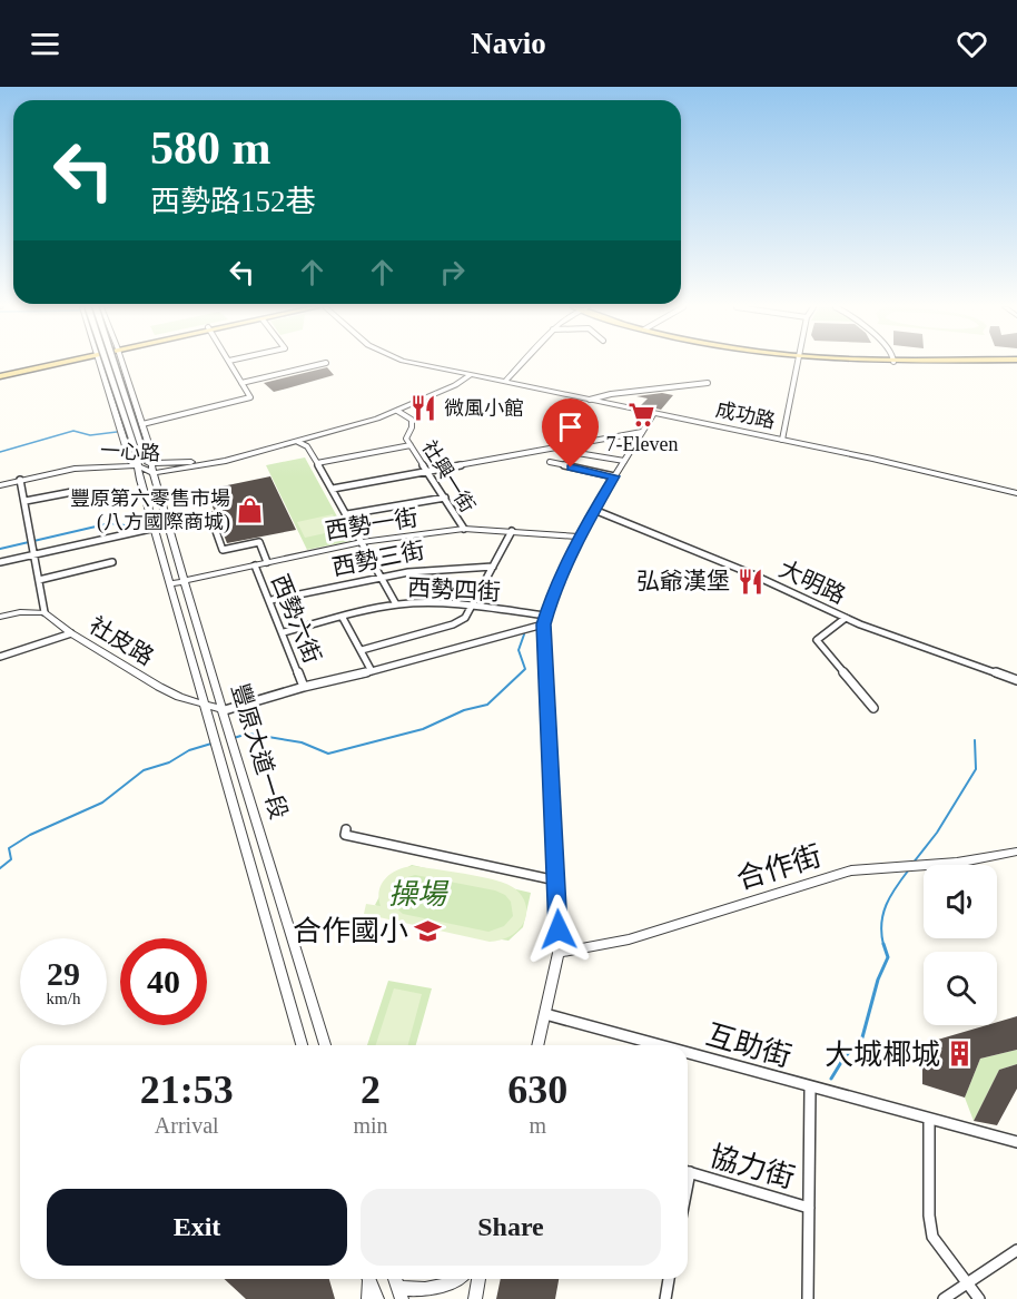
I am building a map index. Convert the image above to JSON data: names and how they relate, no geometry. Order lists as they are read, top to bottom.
{
  "streets": {
    "street": [
      "成功路",
      "一心路",
      "社興一街",
      "西勢一街",
      "西勢三街",
      "大明路",
      "西勢四街",
      "西勢六街",
      "社皮路",
      "豐原大道一段",
      "合作街",
      "互助街",
      "協力街"
    ]
  },
  "crossings": [
    ["成功路", "一心路"],
    ["一心路", "社興一街"],
    ["一心路", "豐原大道一段"],
    ["社興一街", "西勢一街"],
    ["西勢一街", "西勢六街"],
    ["西勢一街", "豐原大道一段"],
    ["西勢三街", "西勢六街"],
    ["西勢四街", "西勢六街"],
    ["社皮路", "豐原大道一段"]
  ],
  "parks": ["操場"],
  "places": {
    "restaurant": ["微風小館", "弘爺漢堡"],
    "supermarket": ["7-Eleven"],
    "shop": ["豐原第六零售市場 (八方國際商城)"],
    "school or university": ["合作國小"],
    "building": ["大城椰城"]
  },
  "page": {
    "header": "Navio",
    "turn": ["580 m", "西勢路152巷"],
    "speed": "29 km/h",
    "limit": "40",
    "eta": [
      "21:53",
      "Arrival",
      "2",
      "min",
      "630",
      "m"
    ],
    "buttons": ["Exit", "Share"]
  }
}
